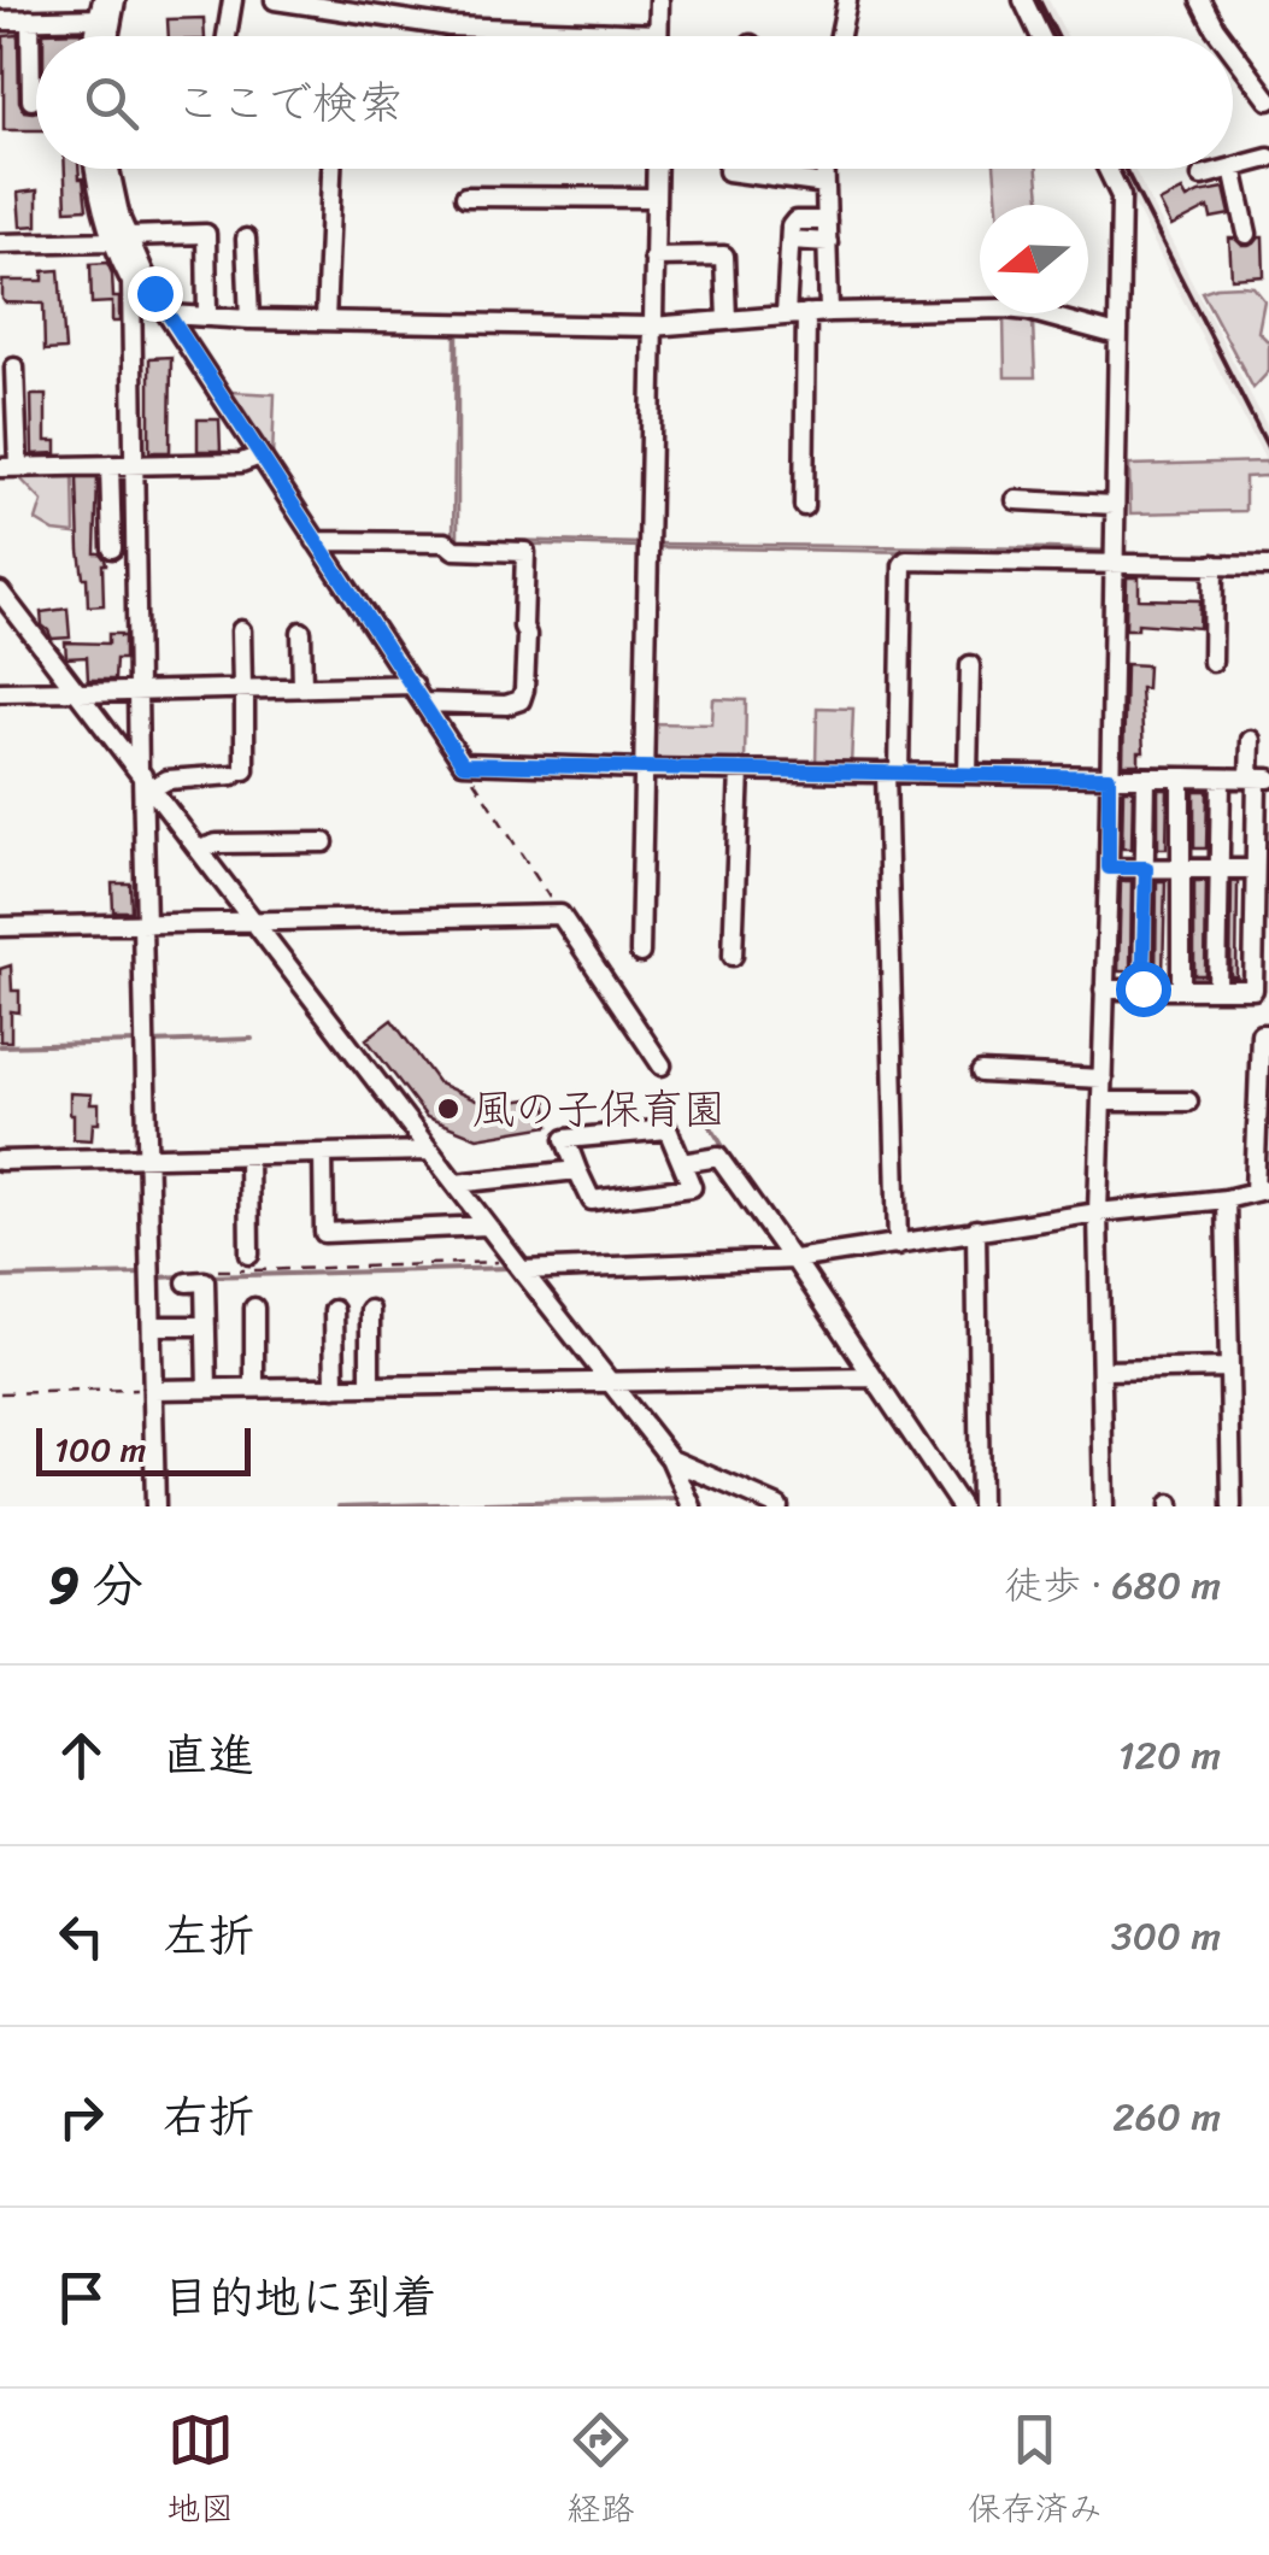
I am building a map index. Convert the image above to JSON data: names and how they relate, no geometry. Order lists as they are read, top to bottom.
{
  "places": ["風の子保育園"],
  "scale_bar": "100 m",
  "north": "left",
  "page": {
    "search": "ここで検索",
    "scale": "100 m",
    "heading": ["9 分", "徒歩 · 680 m"],
    "list": [
      ["直進", "120 m"],
      ["左折", "300 m"],
      ["右折", "260 m"],
      "目的地に到着"
    ],
    "nav": ["地図", "経路", "保存済み"]
  }
}
